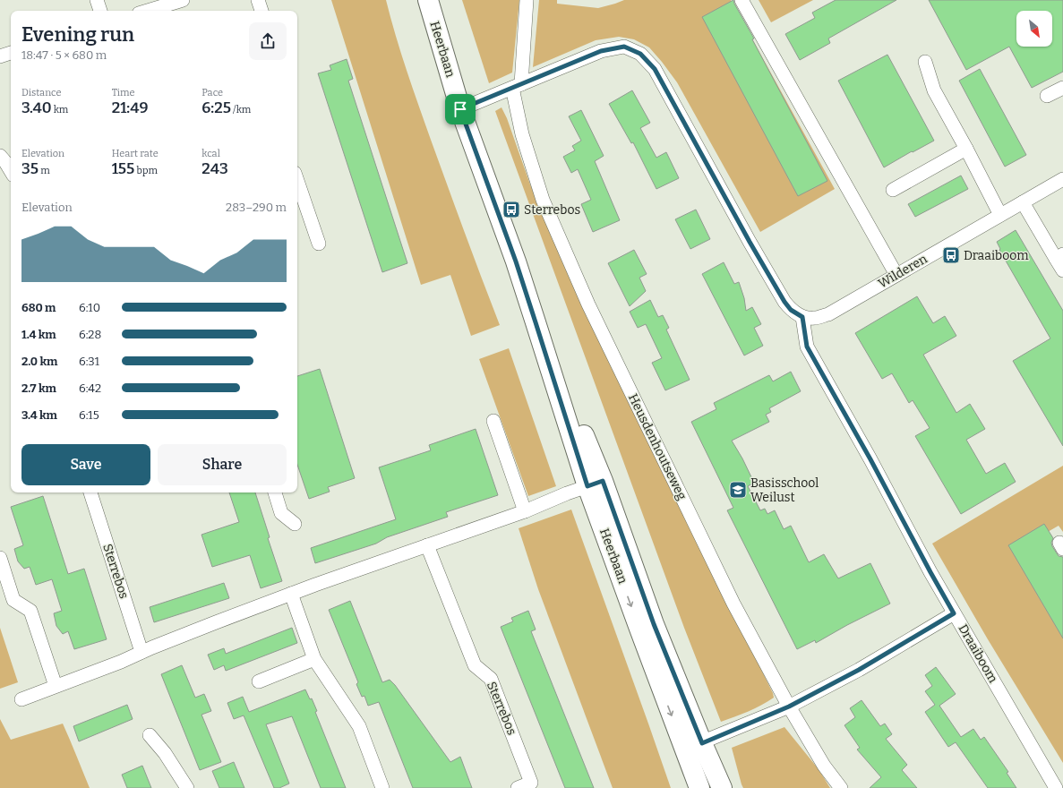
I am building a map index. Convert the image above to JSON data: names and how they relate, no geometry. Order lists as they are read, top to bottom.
{
  "streets": {
    "street": [
      "Heerbaan",
      "Wilderen",
      "Heusdenhoutseweg",
      "Sterrebos",
      "Draaiboom"
    ]
  },
  "crossings": [
    ["Wilderen", "Draaiboom"]
  ],
  "places": {
    "bus stop": ["Sterrebos", "Draaiboom"],
    "school or university": ["Basisschool Weilust"]
  },
  "north": "bottom right",
  "page": {
    "heading": ["Evening run", "18:47 · 5 × 680 m"],
    "stats": [
      ["Distance", "3.40 km"],
      ["Time", "21:49"],
      ["Pace", "6:25 /km"],
      ["Elevation", "35 m"],
      ["Heart rate", "155 bpm"],
      ["kcal", "243"]
    ],
    "chart": ["Elevation", "283–290 m"],
    "list": [
      {
        "name": "680 m",
        "note": "6:10"
      },
      {
        "name": "1.4 km",
        "note": "6:28"
      },
      {
        "name": "2.0 km",
        "note": "6:31"
      },
      {
        "name": "2.7 km",
        "note": "6:42"
      },
      {
        "name": "3.4 km",
        "note": "6:15"
      }
    ],
    "buttons": ["Save", "Share"]
  }
}
